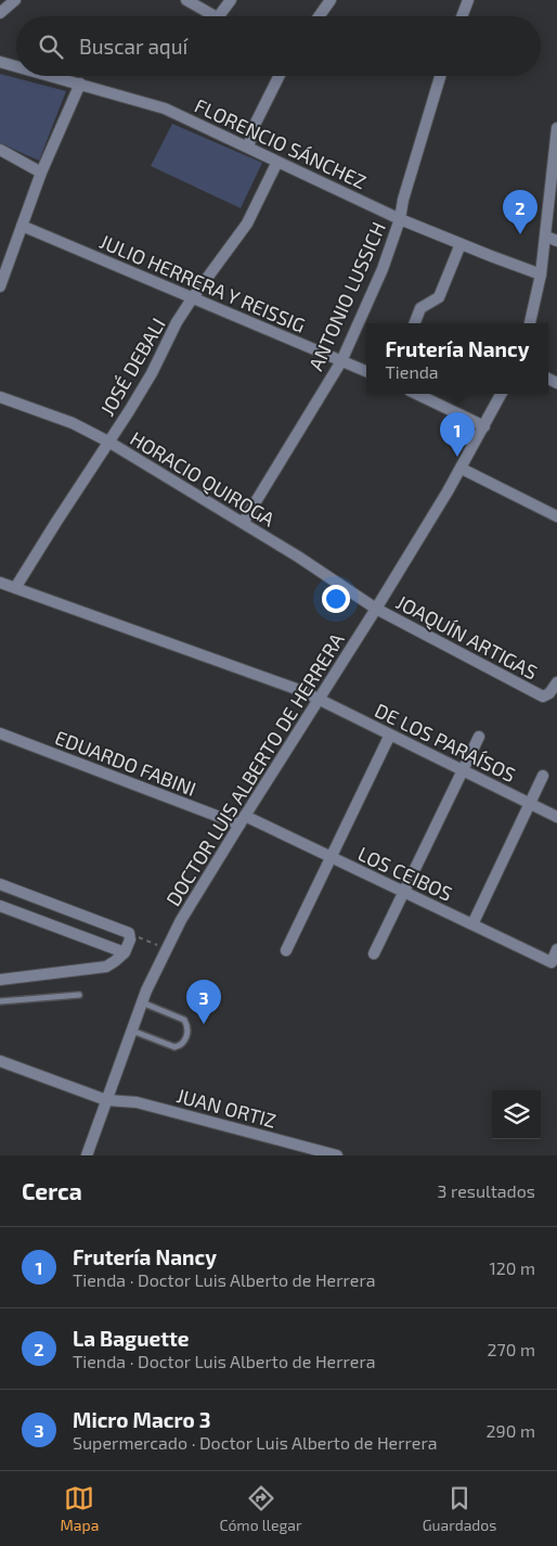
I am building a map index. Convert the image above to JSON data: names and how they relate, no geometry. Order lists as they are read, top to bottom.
{
  "streets": {
    "street": [
      "FLORENCIO SÁNCHEZ",
      "JULIO HERRERA Y REISSIG",
      "ANTONIO LUSSICH",
      "JOSÉ DEBALI",
      "HORACIO QUIROGA",
      "JOAQUÍN ARTIGAS",
      "DE LOS PARAÍSOS",
      "EDUARDO FABINI",
      "DOCTOR LUIS ALBERTO DE HERRERA",
      "LOS CEIBOS",
      "JUAN ORTIZ"
    ]
  },
  "crossings": [
    ["FLORENCIO SÁNCHEZ", "ANTONIO LUSSICH"],
    ["FLORENCIO SÁNCHEZ", "JOSÉ DEBALI"],
    ["JULIO HERRERA Y REISSIG", "ANTONIO LUSSICH"],
    ["JULIO HERRERA Y REISSIG", "JOSÉ DEBALI"],
    ["ANTONIO LUSSICH", "HORACIO QUIROGA"],
    ["JOSÉ DEBALI", "HORACIO QUIROGA"],
    ["JOSÉ DEBALI", "DE LOS PARAÍSOS"],
    ["HORACIO QUIROGA", "JOAQUÍN ARTIGAS"],
    ["HORACIO QUIROGA", "DOCTOR LUIS ALBERTO DE HERRERA"],
    ["JOAQUÍN ARTIGAS", "DOCTOR LUIS ALBERTO DE HERRERA"],
    ["DE LOS PARAÍSOS", "DOCTOR LUIS ALBERTO DE HERRERA"],
    ["EDUARDO FABINI", "DOCTOR LUIS ALBERTO DE HERRERA"],
    ["EDUARDO FABINI", "LOS CEIBOS"],
    ["DOCTOR LUIS ALBERTO DE HERRERA", "LOS CEIBOS"],
    ["DOCTOR LUIS ALBERTO DE HERRERA", "JUAN ORTIZ"]
  ],
  "page": {
    "search": "Buscar aquí",
    "pins": ["2", "1", "3"],
    "popup": ["Frutería Nancy", "Tienda"],
    "heading": ["Cerca", "3 resultados"],
    "list": [
      {
        "mark": "1",
        "name": "Frutería Nancy",
        "note": "Tienda · Doctor Luis Alberto de Herrera",
        "value": "120 m"
      },
      {
        "mark": "2",
        "name": "La Baguette",
        "note": "Tienda · Doctor Luis Alberto de Herrera",
        "value": "270 m"
      },
      {
        "mark": "3",
        "name": "Micro Macro 3",
        "note": "Supermercado · Doctor Luis Alberto de Herrera",
        "value": "290 m"
      }
    ],
    "nav": ["Mapa", "Cómo llegar", "Guardados"]
  }
}
